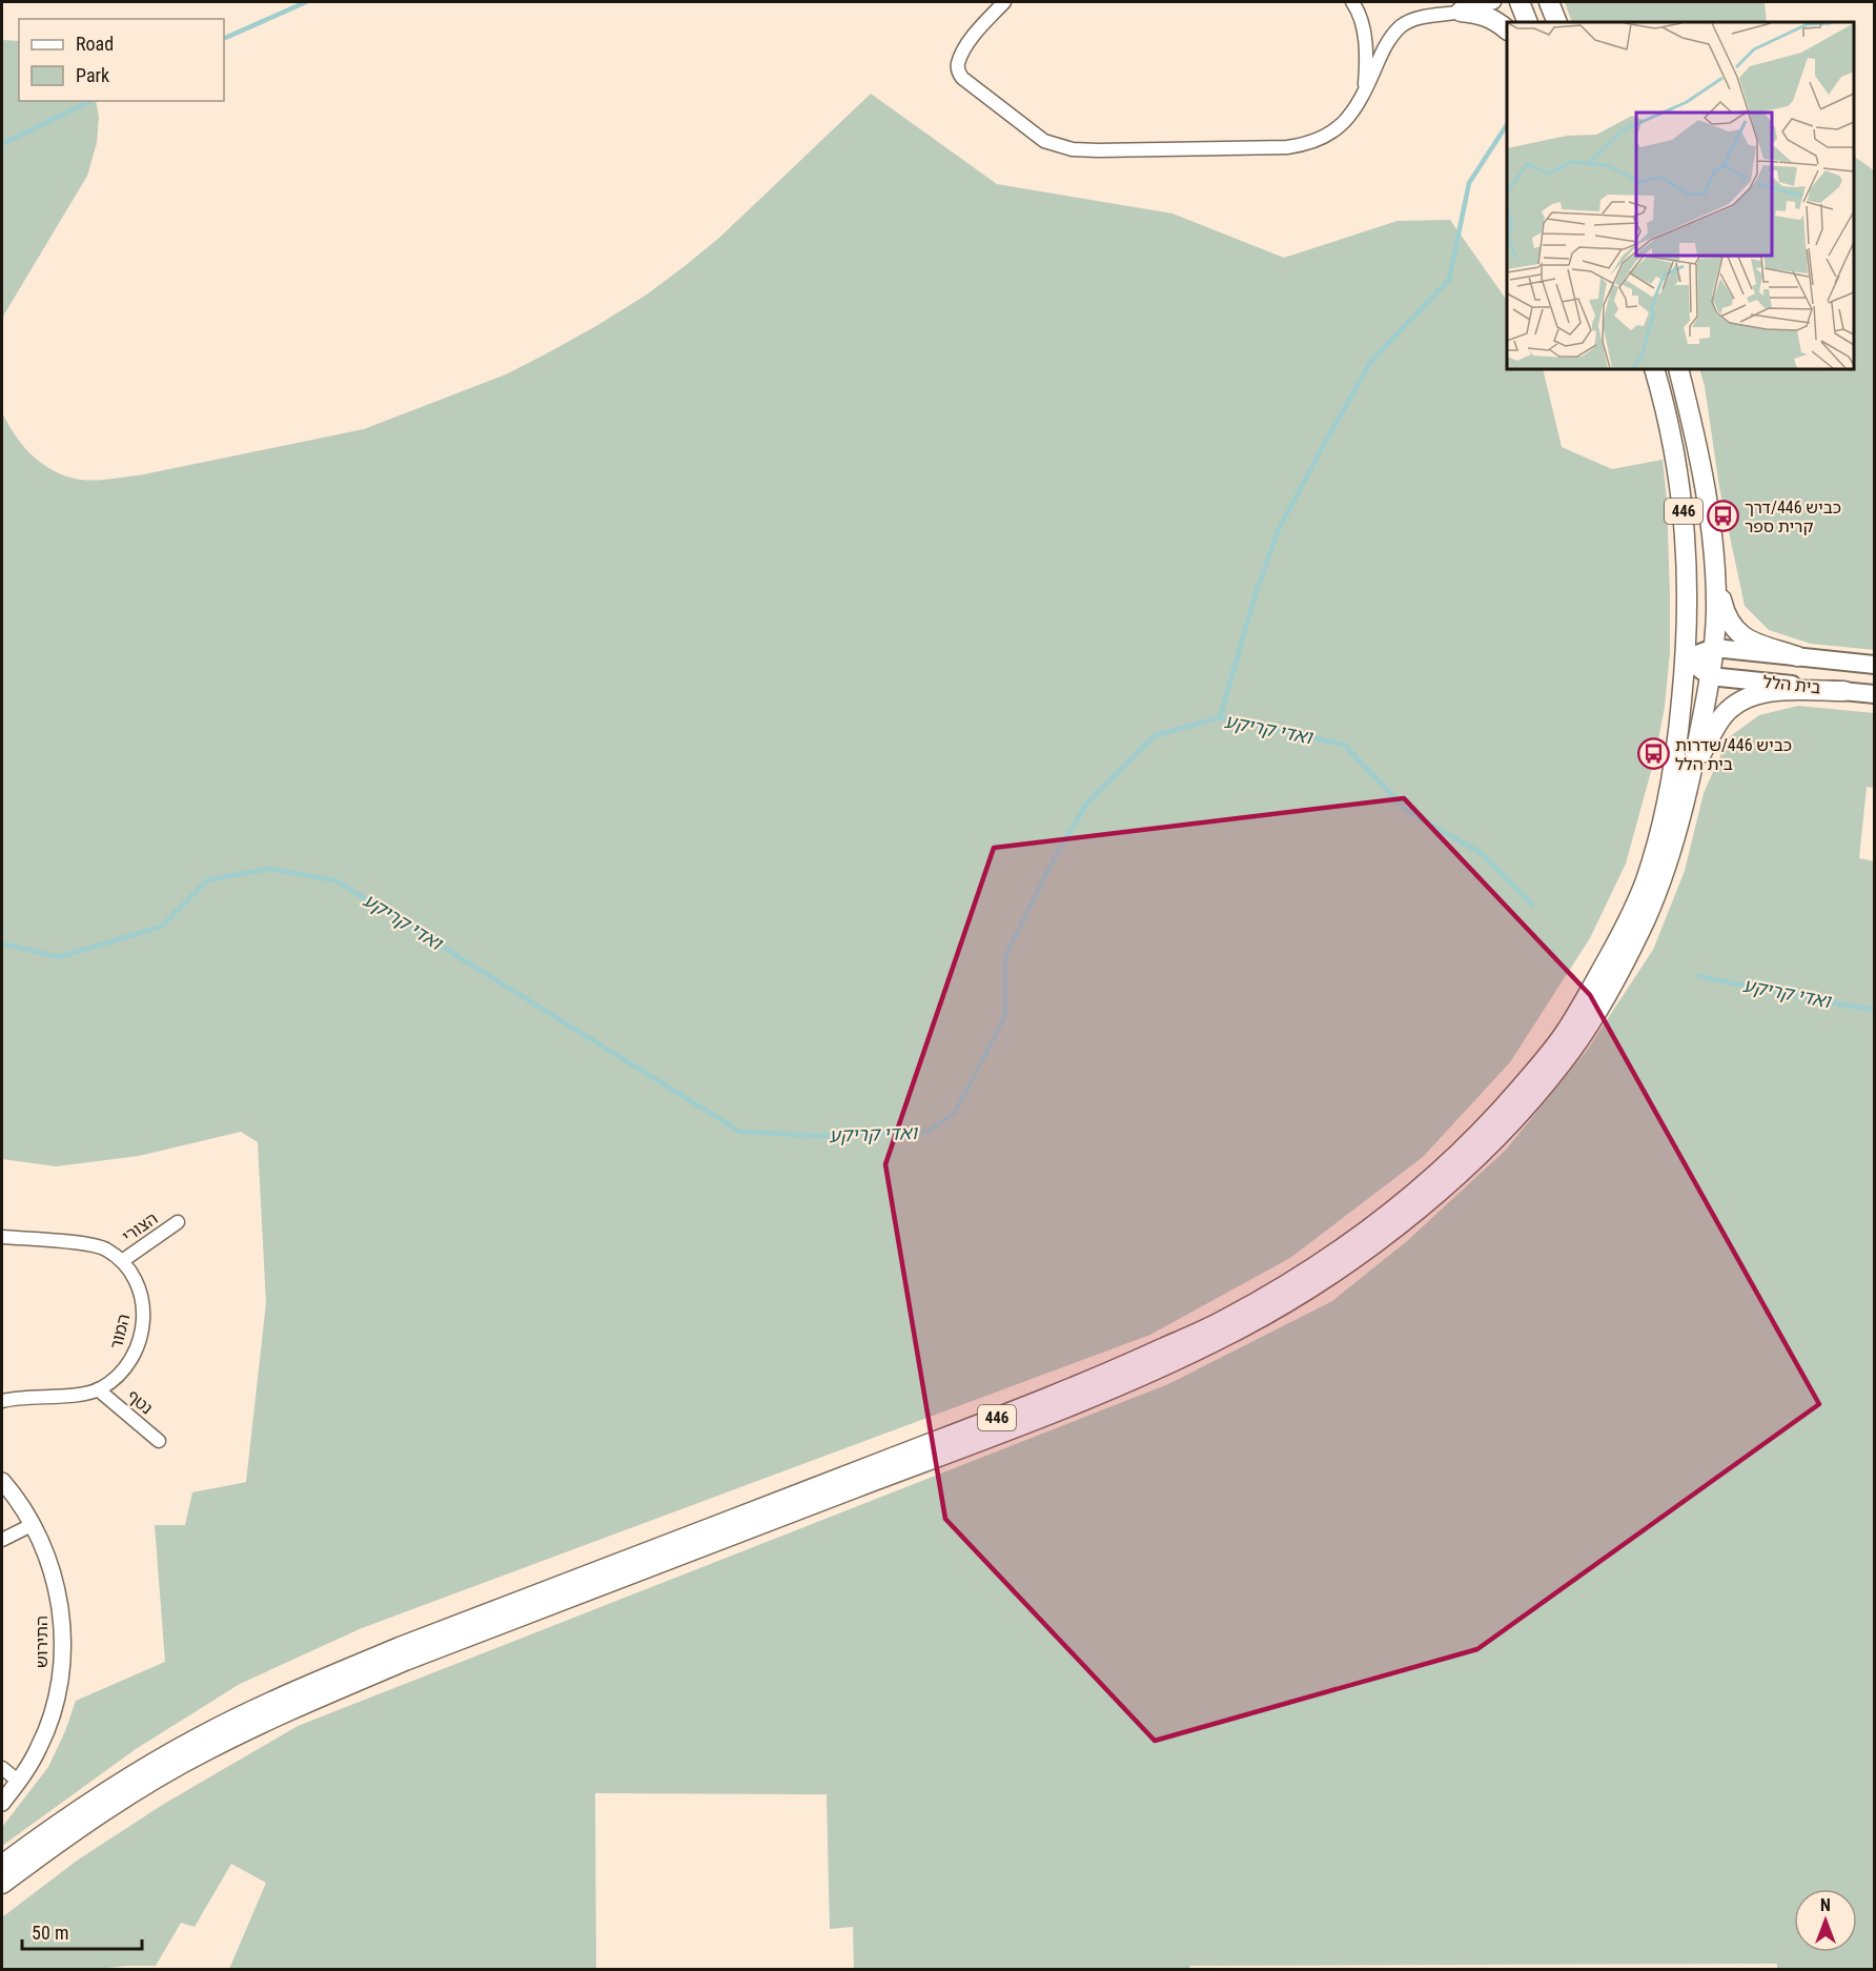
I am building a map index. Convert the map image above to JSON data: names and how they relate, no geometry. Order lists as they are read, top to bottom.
{
  "streets": {
    "main road": ["446", "בית הלל"],
    "street": [
      "הצורי",
      "המור",
      "נטף",
      "התירוש"
    ]
  },
  "crossings": [
    ["446", "בית הלל"],
    ["הצורי", "המור"],
    ["המור", "נטף"]
  ],
  "water": ["ואדי קריקע"],
  "places": {
    "bus stop": ["כביש 446/דרך קרית ספר", "כביש 446/שדרות בית הלל"]
  },
  "legend": ["Road", "Park"],
  "scale_bar": "50 m",
  "north": "top"
}
